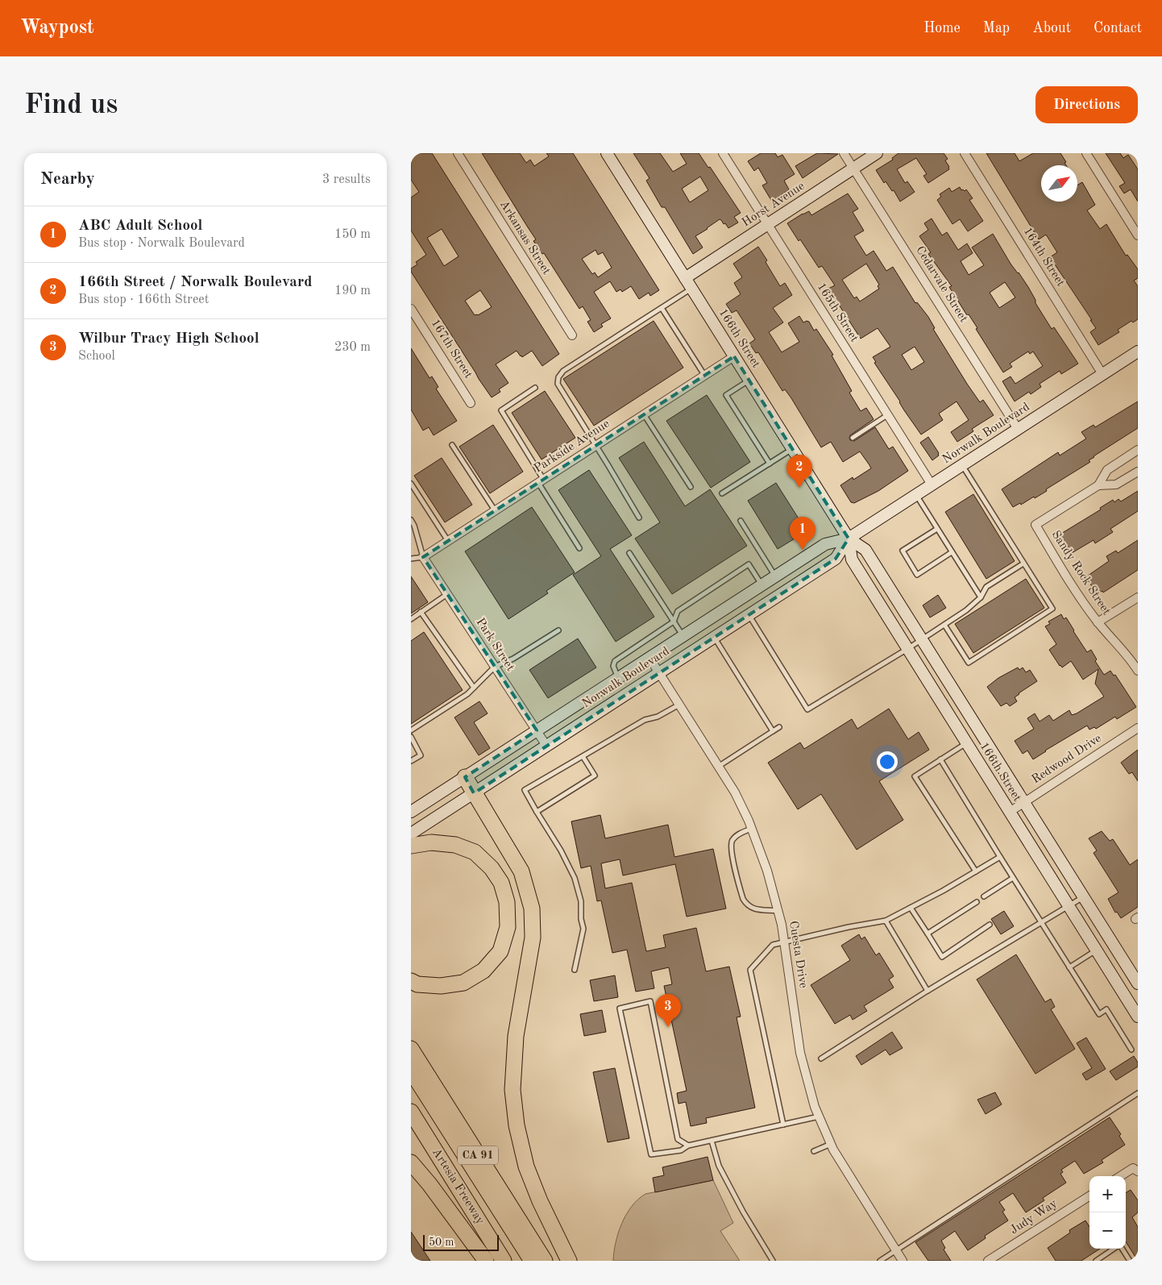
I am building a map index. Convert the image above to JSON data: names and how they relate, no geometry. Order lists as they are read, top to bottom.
{
  "streets": {
    "highway": ["CA 91", "Artesia Freeway"],
    "street": [
      "Horst Avenue",
      "Arkansas Street",
      "164th Street",
      "Cedarvale Street",
      "165th Street",
      "166th Street",
      "167th Street",
      "Norwalk Boulevard",
      "Parkside Avenue",
      "Sandy Rock Street",
      "Park Street",
      "Redwood Drive",
      "Cuesta Drive",
      "Judy Way"
    ]
  },
  "crossings": [
    ["Horst Avenue", "Cedarvale Street"],
    ["Horst Avenue", "165th Street"],
    ["Horst Avenue", "166th Street"],
    ["164th Street", "Norwalk Boulevard"],
    ["Cedarvale Street", "Norwalk Boulevard"],
    ["165th Street", "Norwalk Boulevard"],
    ["166th Street", "Norwalk Boulevard"],
    ["166th Street", "Parkside Avenue"],
    ["166th Street", "Redwood Drive"],
    ["Norwalk Boulevard", "Park Street"],
    ["Norwalk Boulevard", "Cuesta Drive"],
    ["Parkside Avenue", "Park Street"]
  ],
  "scale_bar": "50 m",
  "north": "top right",
  "page": {
    "header": "Waypost",
    "nav": [
      "Home",
      "Map",
      "About",
      "Contact"
    ],
    "buttons": "Directions",
    "title": "Find us",
    "heading": ["Nearby", "3 results"],
    "list": [
      {
        "mark": "1",
        "name": "ABC Adult School",
        "note": "Bus stop · Norwalk Boulevard",
        "value": "150 m"
      },
      {
        "mark": "2",
        "name": "166th Street / Norwalk Boulevard",
        "note": "Bus stop · 166th Street",
        "value": "190 m"
      },
      {
        "mark": "3",
        "name": "Wilbur Tracy High School",
        "note": "School",
        "value": "230 m"
      }
    ],
    "pins": ["2", "1", "3"],
    "map_buttons": ["+", "−"],
    "scale": "50 m"
  }
}
